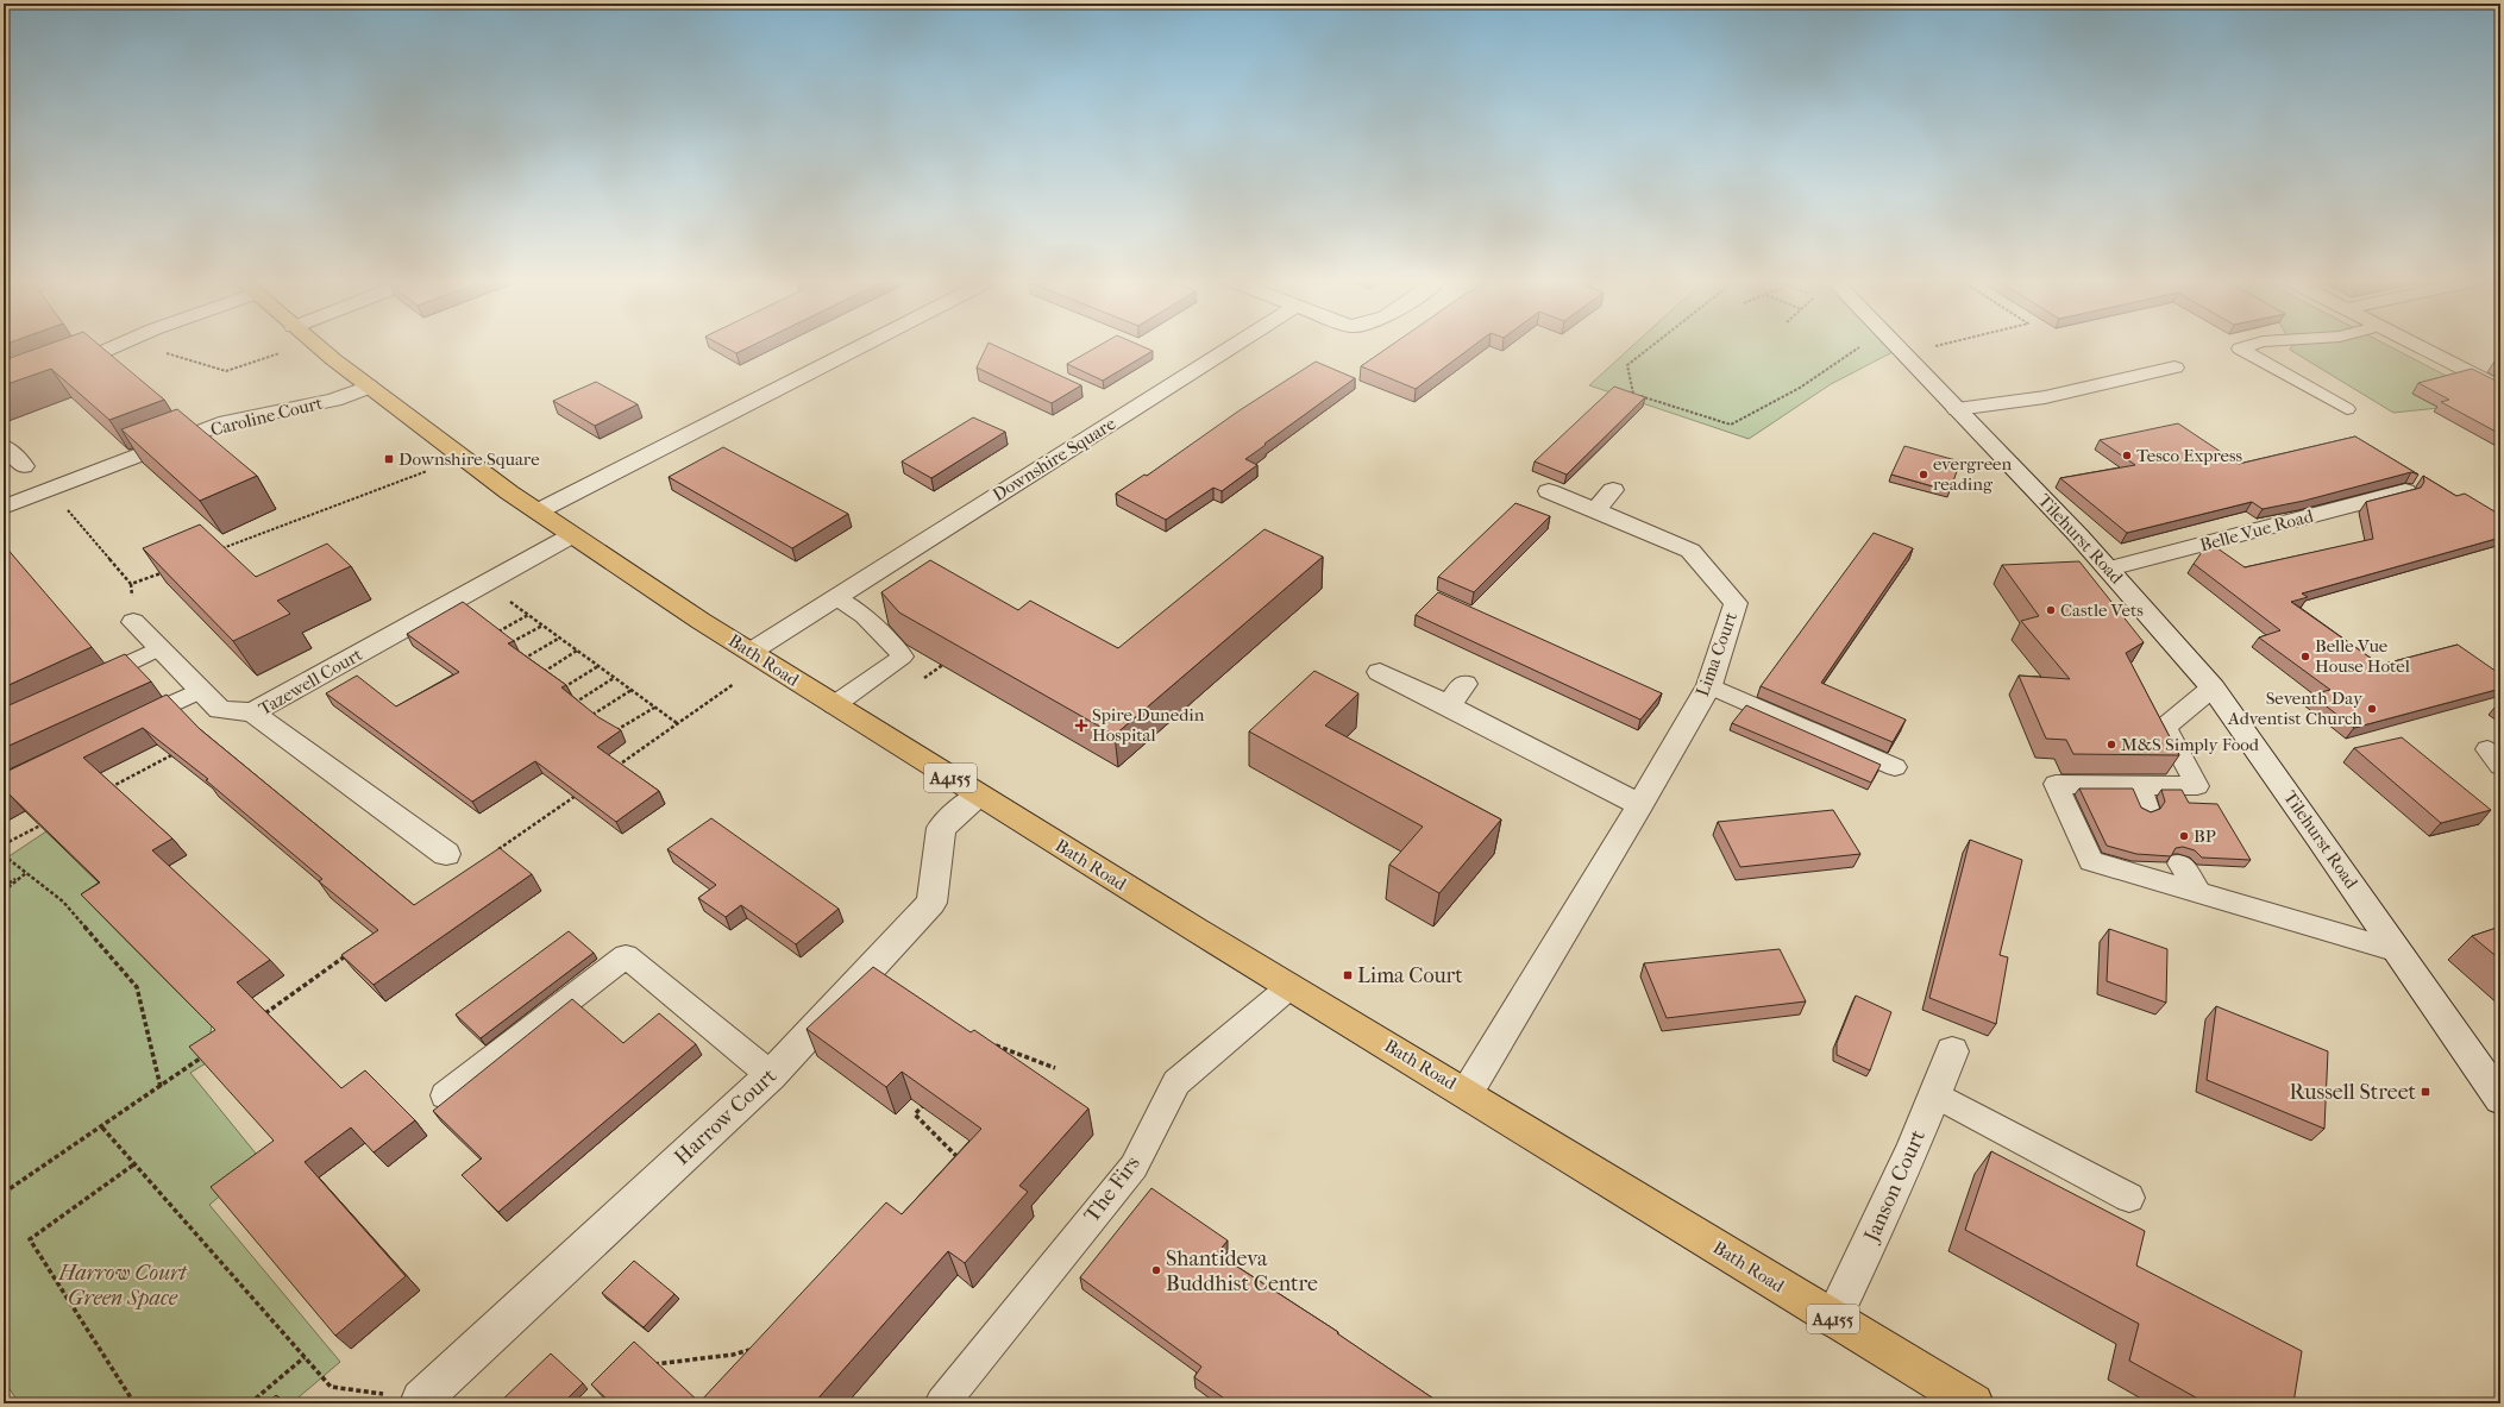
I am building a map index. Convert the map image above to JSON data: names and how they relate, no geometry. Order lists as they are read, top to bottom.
{
  "streets": {
    "main road": ["Bath Road", "A4155"],
    "street": [
      "Caroline Court",
      "Downshire Square",
      "Belle Vue Road",
      "Tilehurst Road",
      "Lima Court",
      "Tazewell Court",
      "Harrow Court",
      "Janson Court"
    ],
    "lane": ["The Firs"]
  },
  "crossings": [
    ["Caroline Court", "Bath Road"],
    ["Downshire Square", "Bath Road"],
    ["Belle Vue Road", "Tilehurst Road"],
    ["Lima Court", "Bath Road"],
    ["Bath Road", "Tazewell Court"],
    ["Bath Road", "Harrow Court"],
    ["Bath Road", "Janson Court"],
    ["Bath Road", "The Firs"]
  ],
  "parks": ["Harrow Court Green Space"],
  "places": {
    "other": [
      "Tesco Express",
      "evergreen reading",
      "Castle Vets",
      "Belle Vue House Hotel",
      "Seventh Day Adventist Church",
      "M&S Simply Food",
      "BP",
      "Shantideva Buddhist Centre"
    ],
    "transit": ["Downshire Square", "Lima Court", "Russell Street"],
    "health": ["Spire Dunedin Hospital"]
  }
}
